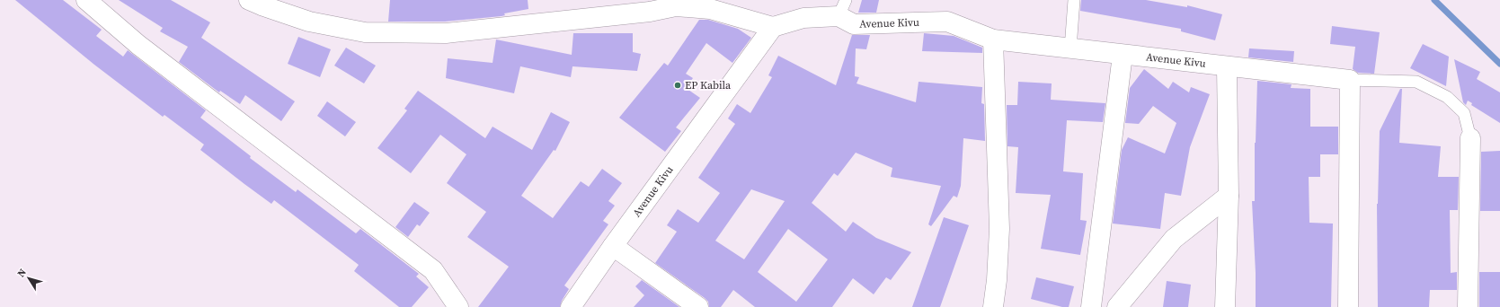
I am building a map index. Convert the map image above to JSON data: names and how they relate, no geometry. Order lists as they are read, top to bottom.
{
  "streets": {
    "street": ["Avenue Kivu"]
  },
  "places": ["EP Kabila"],
  "north": "top left"
}
